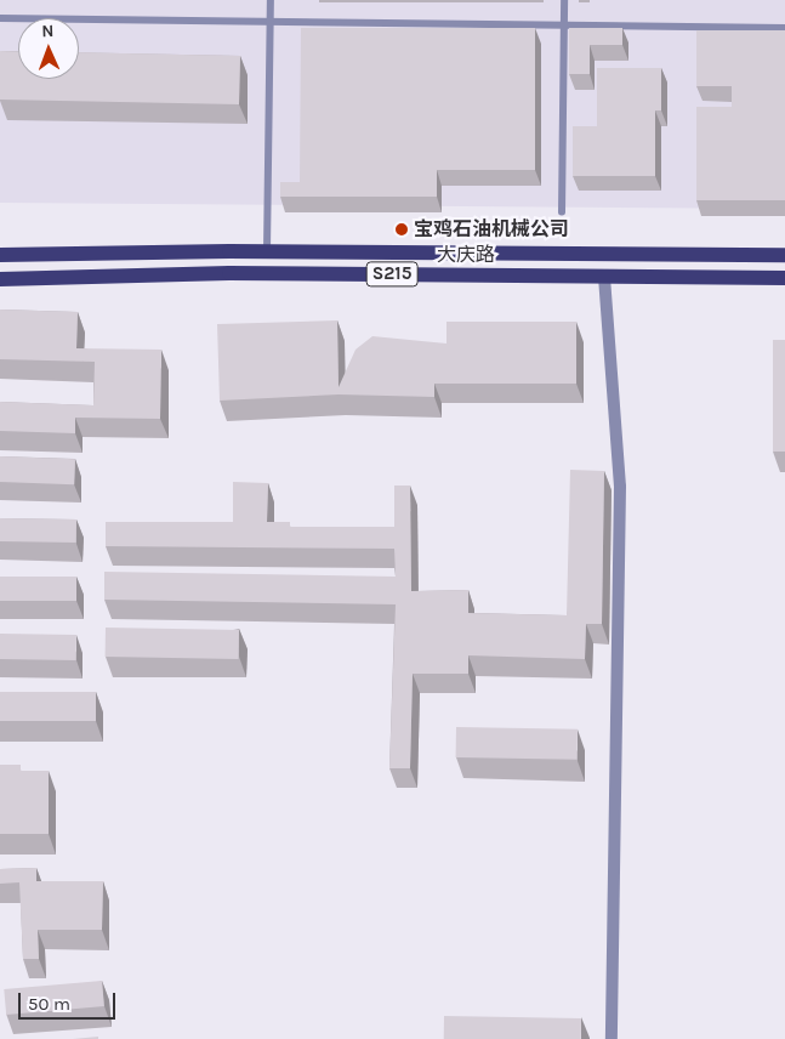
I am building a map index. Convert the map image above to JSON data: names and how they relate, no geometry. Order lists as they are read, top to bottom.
{
  "streets": {
    "main road": ["大庆路", "S215"]
  },
  "places": ["宝鸡石油机械公司"],
  "scale_bar": "50 m",
  "north": "top"
}
